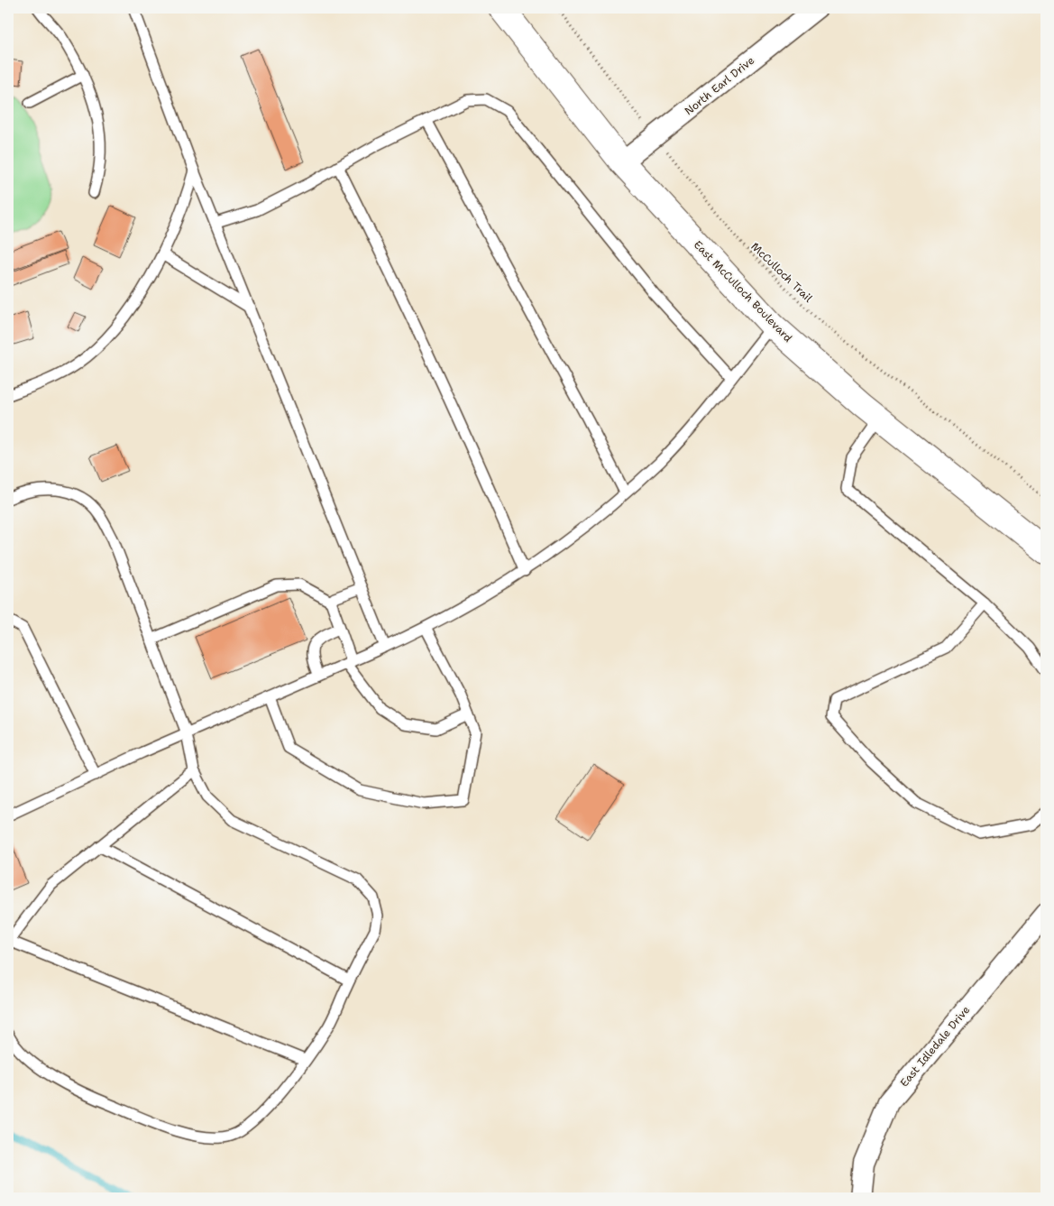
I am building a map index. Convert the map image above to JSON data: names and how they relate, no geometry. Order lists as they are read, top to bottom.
{
  "streets": {
    "street": ["North Earl Drive", "East McCulloch Boulevard", "East Idledale Drive"],
    "path": ["McCulloch Trail"]
  },
  "crossings": [
    ["North Earl Drive", "McCulloch Trail"],
    ["North Earl Drive", "East McCulloch Boulevard"]
  ]
}
